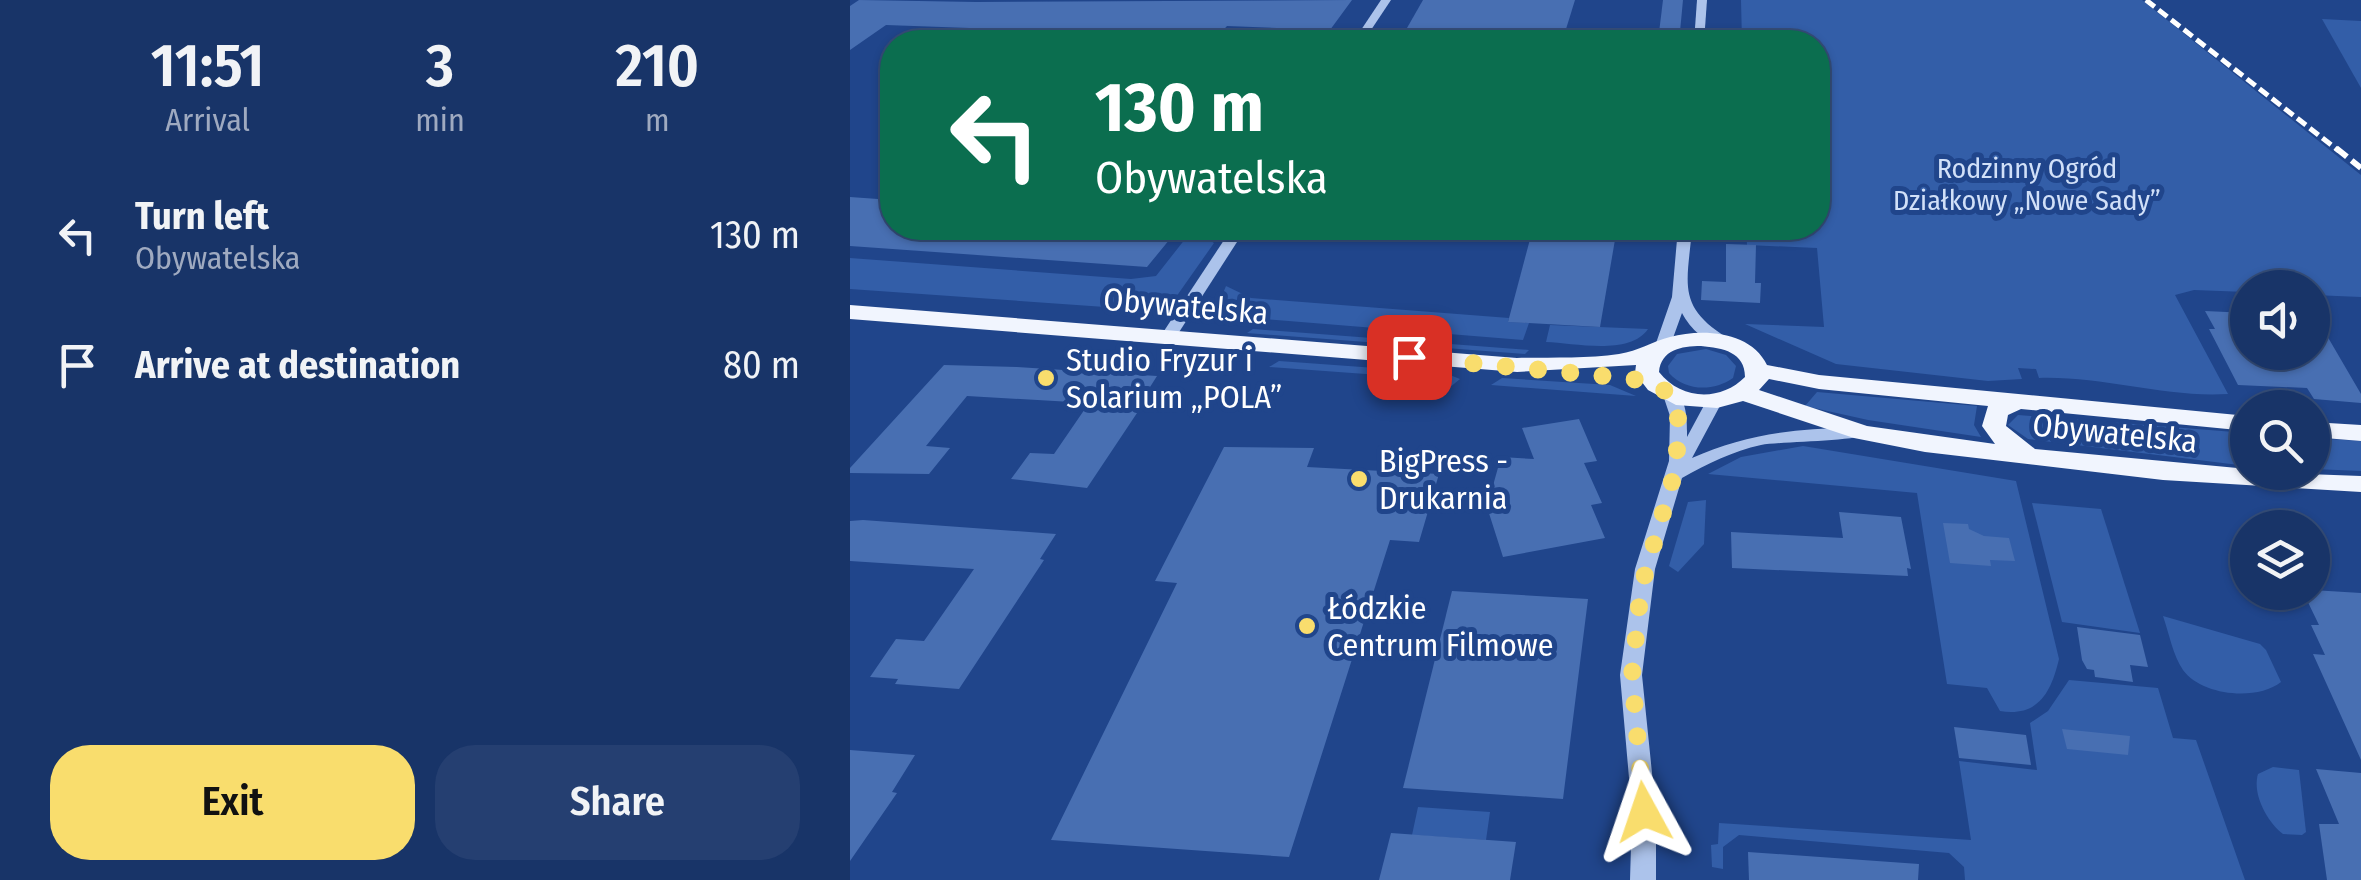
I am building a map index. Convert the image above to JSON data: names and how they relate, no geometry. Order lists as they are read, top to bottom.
{
  "streets": {
    "main road": ["Obywatelska"]
  },
  "parks": ["Rodzinny Ogród Działkowy „Nowe Sady”"],
  "places": ["Studio Fryzur i Solarium „POLA”", "BigPress - Drukarnia", "Łódzkie Centrum Filmowe"],
  "page": {
    "eta": [
      "11:51",
      "Arrival",
      "3",
      "min",
      "210",
      "m"
    ],
    "turn": ["130 m", "Obywatelska"],
    "list": [
      {
        "name": "Turn left",
        "note": "Obywatelska",
        "value": "130 m"
      },
      {
        "name": "Arrive at destination",
        "value": "80 m"
      }
    ],
    "buttons": ["Exit", "Share"]
  }
}
